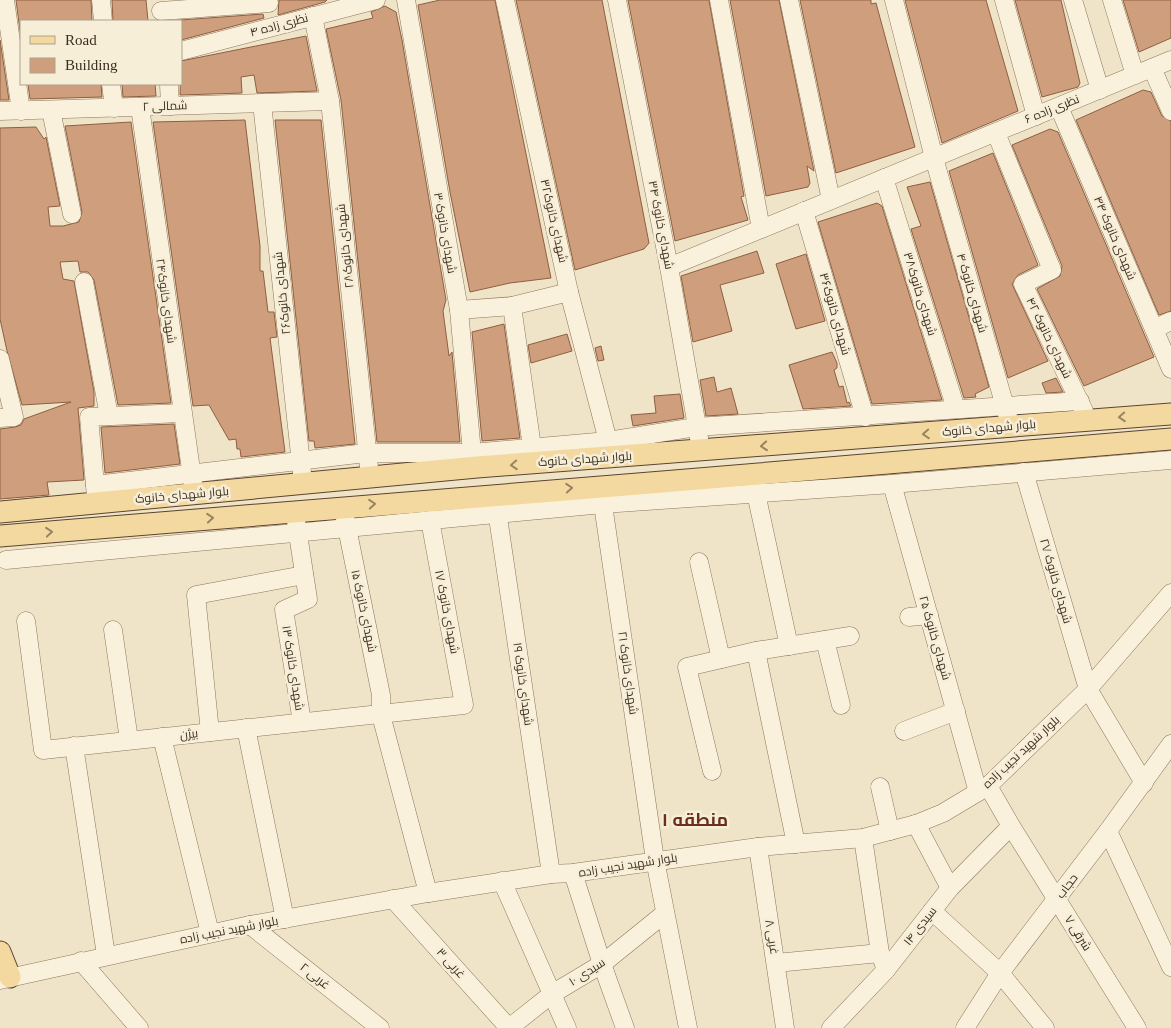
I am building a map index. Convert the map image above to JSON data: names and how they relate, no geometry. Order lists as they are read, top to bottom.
{
  "streets": {
    "main road": ["بلوار شهدای خانوک"],
    "street": [
      "نظری زاده ۴",
      "شمالی ۲",
      "نظری زاده ۶",
      "شهدای خانوک۳۲",
      "۳۴ شهدای خانوک",
      "شهدای خانوک۳۰",
      "۴۴ شهدای خانوک",
      "شهدای خانوک۲۸",
      "شهدای خانوک۲۶",
      "شهدای خانوک۴۰",
      "شهدای خانوک۳۸",
      "شهدای خانوک۲۴",
      "شهدای خانوک۳۶",
      "شهدای خانوک ۴۲",
      "شهدای خانوک ۲۷",
      "شهدای خانوک ۱۵",
      "شهدای خانوک ۱۷",
      "شهدای خانوک ۲۵",
      "شهدای خانوک ۱۳",
      "شهدای خانوک ۲۱",
      "شهدای خانوک ۱۹",
      "بیژن",
      "بلوار شهید نجیب زاده",
      "حجاب",
      "سیدی ۱۴",
      "شرقی ۷",
      "غربی ۸",
      "غربی ۳",
      "سیدی ۱۰",
      "غربی ۲"
    ]
  },
  "crossings": [
    ["نظری زاده ۴", "شهدای خانوک۲۸"],
    ["شمالی ۲", "شهدای خانوک۲۸"],
    ["شمالی ۲", "شهدای خانوک۲۶"],
    ["شمالی ۲", "شهدای خانوک۲۴"],
    ["نظری زاده ۶", "۳۴ شهدای خانوک"],
    ["نظری زاده ۶", "۴۴ شهدای خانوک"],
    ["نظری زاده ۶", "شهدای خانوک۴۰"],
    ["نظری زاده ۶", "شهدای خانوک۳۸"],
    ["نظری زاده ۶", "شهدای خانوک۳۶"],
    ["نظری زاده ۶", "شهدای خانوک ۴۲"],
    ["۳۴ شهدای خانوک", "بلوار شهدای خانوک"],
    ["شهدای خانوک۳۰", "بلوار شهدای خانوک"],
    ["شهدای خانوک۲۸", "بلوار شهدای خانوک"],
    ["شهدای خانوک۲۶", "بلوار شهدای خانوک"],
    ["شهدای خانوک۴۰", "بلوار شهدای خانوک"],
    ["شهدای خانوک۲۴", "بلوار شهدای خانوک"],
    ["شهدای خانوک ۴۲", "بلوار شهدای خانوک"],
    ["بلوار شهدای خانوک", "شهدای خانوک ۱۵"],
    ["بلوار شهدای خانوک", "شهدای خانوک ۱۳"],
    ["بلوار شهدای خانوک", "شهدای خانوک ۲۱"],
    ["بلوار شهدای خانوک", "شهدای خانوک ۱۹"],
    ["شهدای خانوک ۲۷", "بلوار شهید نجیب زاده"],
    ["شهدای خانوک ۲۷", "حجاب"],
    ["شهدای خانوک ۱۵", "بیژن"],
    ["شهدای خانوک ۱۵", "بلوار شهید نجیب زاده"],
    ["شهدای خانوک ۱۷", "بیژن"],
    ["شهدای خانوک ۲۵", "بلوار شهید نجیب زاده"],
    ["شهدای خانوک ۲۵", "شرقی ۷"],
    ["شهدای خانوک ۱۳", "بیژن"],
    ["شهدای خانوک ۲۱", "بلوار شهید نجیب زاده"],
    ["شهدای خانوک ۲۱", "سیدی ۱۰"],
    ["شهدای خانوک ۱۹", "بلوار شهید نجیب زاده"],
    ["بلوار شهید نجیب زاده", "شرقی ۷"],
    ["بلوار شهید نجیب زاده", "غربی ۸"],
    ["بلوار شهید نجیب زاده", "غربی ۳"],
    ["بلوار شهید نجیب زاده", "غربی ۲"],
    ["حجاب", "شرقی ۷"],
    ["سیدی ۱۴", "شرقی ۷"],
    ["غربی ۳", "سیدی ۱۰"]
  ],
  "districts": ["منطقه ۱"],
  "legend": ["Road", "Building"]
}
